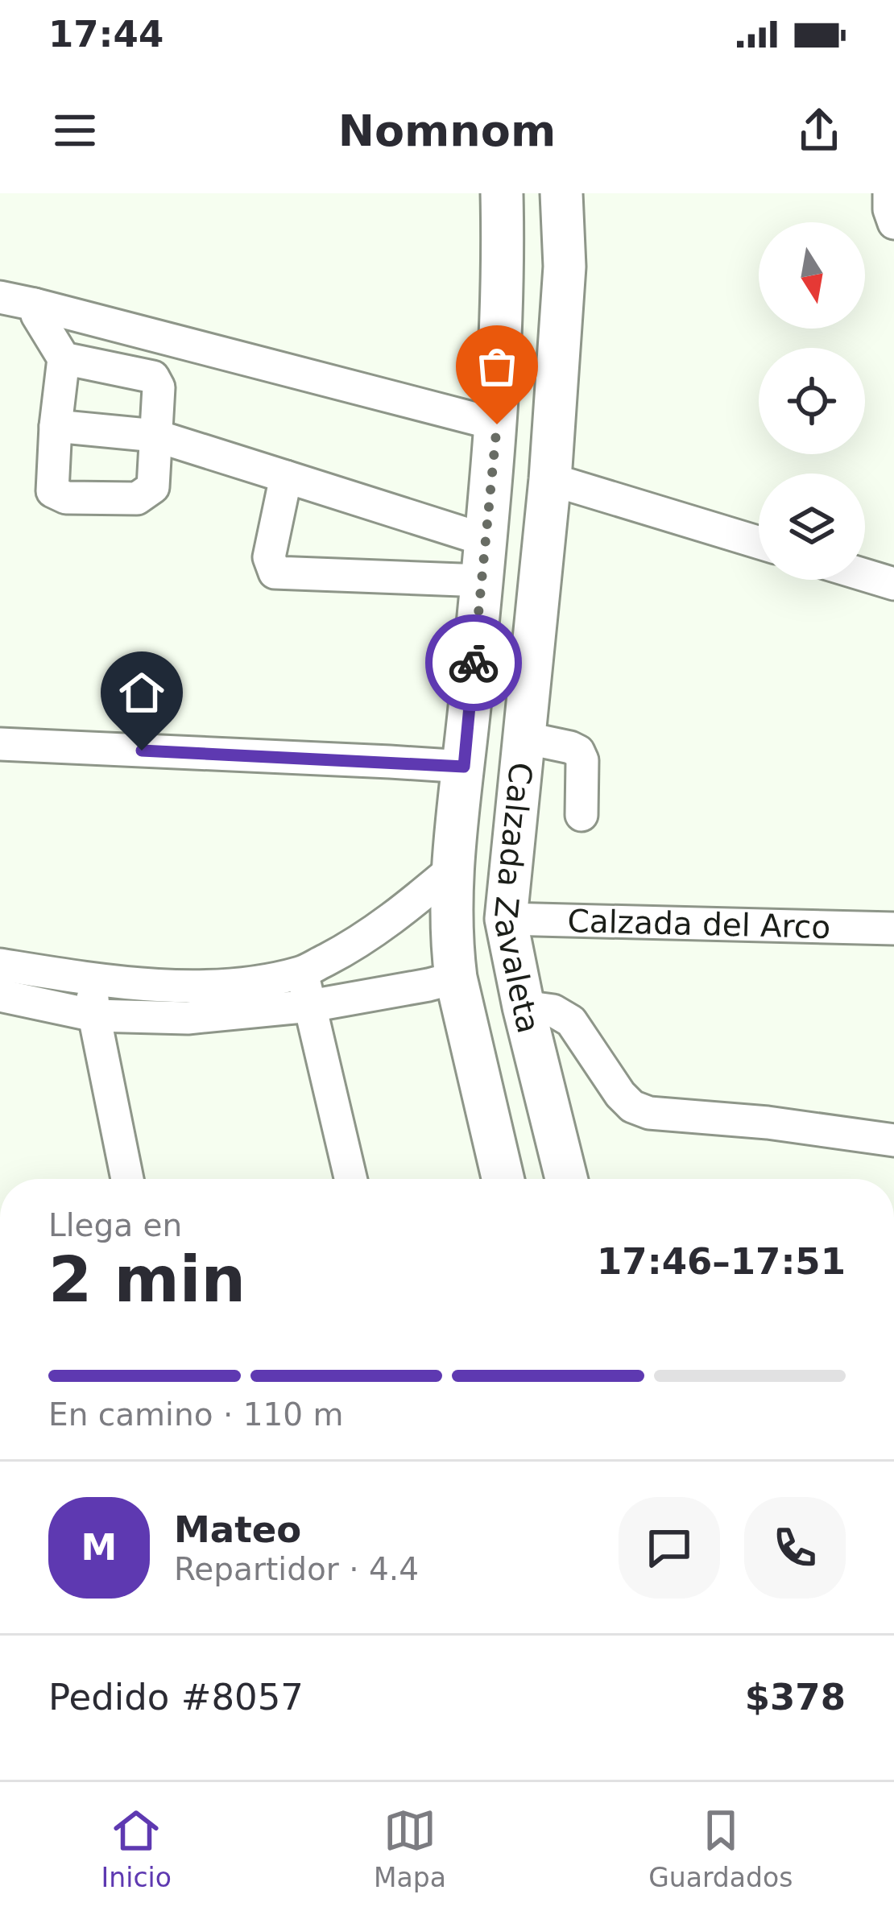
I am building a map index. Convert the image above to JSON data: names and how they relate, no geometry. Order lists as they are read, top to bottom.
{
  "streets": {
    "main road": ["Calzada Zavaleta"],
    "street": ["Calzada del Arco"]
  },
  "crossings": [
    ["Calzada Zavaleta", "Calzada del Arco"]
  ],
  "north": "bottom",
  "page": {
    "status": "17:44",
    "header": "Nomnom",
    "heading": ["2 min", "Llega en", "17:46–17:51"],
    "panel": [
      "Mateo",
      "Repartidor · 4.4",
      "Pedido #8057",
      "$378"
    ],
    "bar": "En camino · 110 m",
    "round": "M",
    "tabs": ["Inicio", "Mapa", "Guardados"]
  }
}
